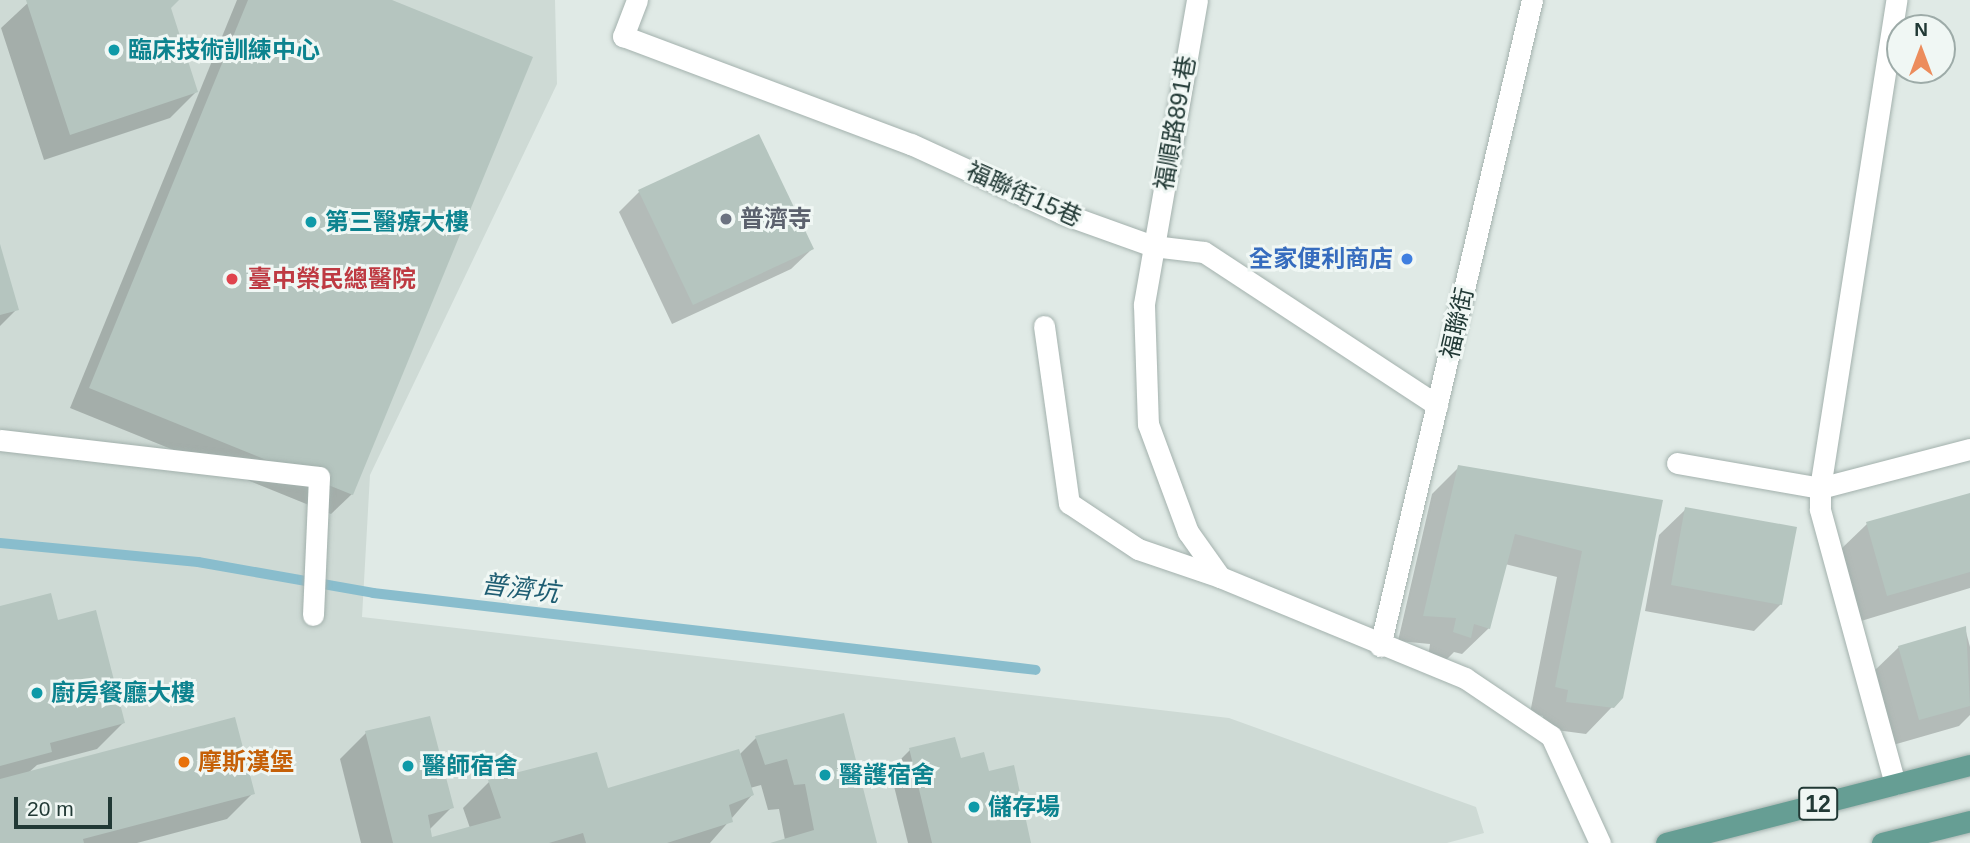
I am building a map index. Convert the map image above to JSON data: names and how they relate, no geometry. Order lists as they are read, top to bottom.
{
  "streets": {
    "main road": ["12"],
    "street": ["福順路891巷", "福聯街15巷", "福聯街"]
  },
  "crossings": [
    ["福順路891巷", "福聯街15巷"],
    ["福聯街15巷", "福聯街"]
  ],
  "water": ["普濟坑"],
  "places": [
    "臨床技術訓練中心",
    "普濟寺",
    "第三醫療大樓",
    "全家便利商店",
    "臺中榮民總醫院",
    "廚房餐廳大樓",
    "摩斯漢堡",
    "醫師宿舍",
    "醫護宿舍",
    "儲存場"
  ],
  "scale_bar": "20 m",
  "north": "top"
}
